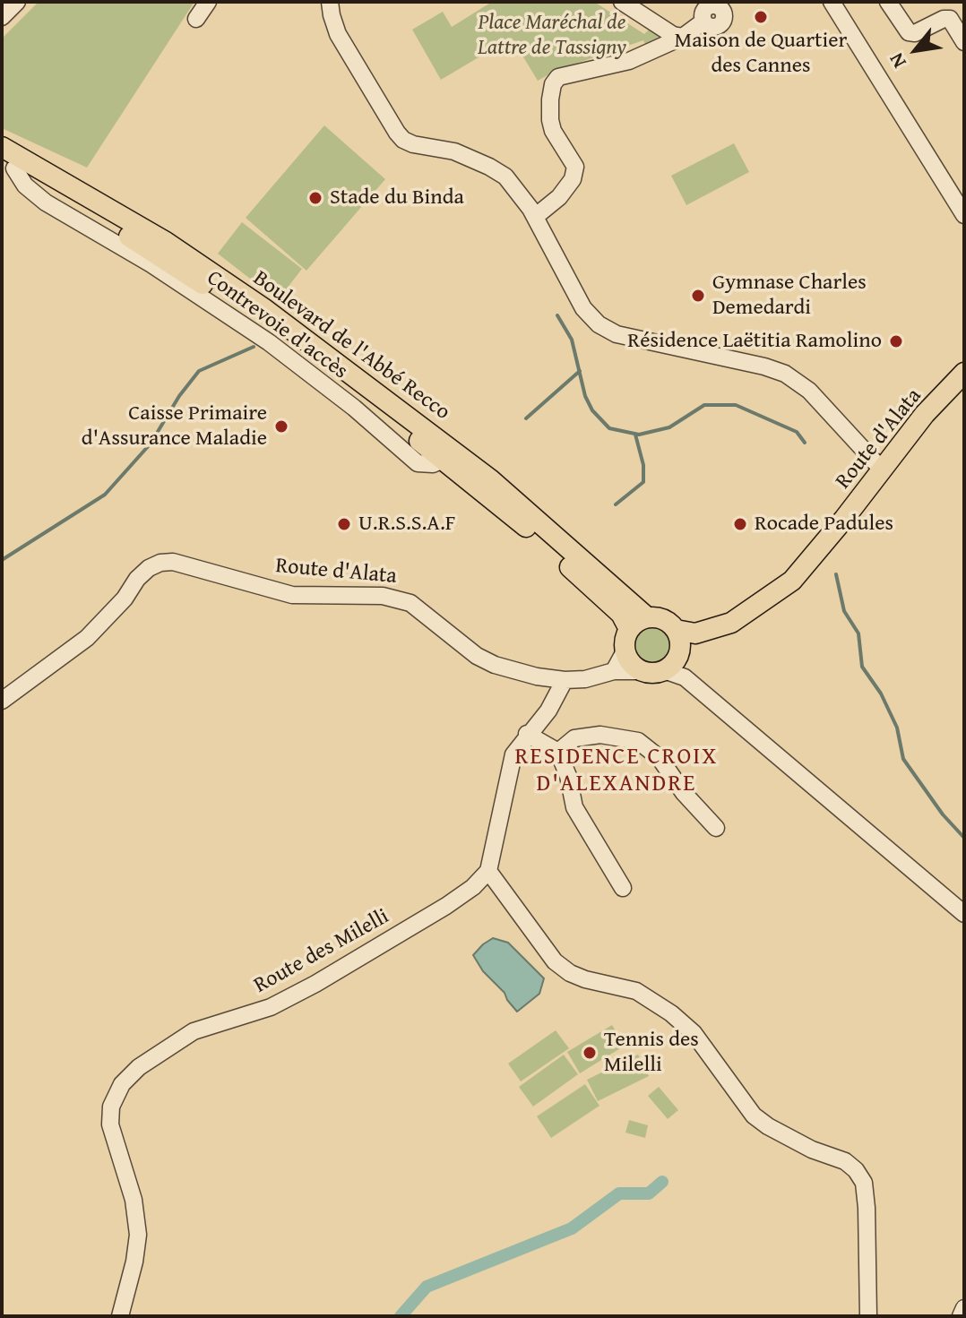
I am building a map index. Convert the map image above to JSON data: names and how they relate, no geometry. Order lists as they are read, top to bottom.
{
  "streets": {
    "main road": ["Boulevard de l'Abbé Recco", "Route d'Alata"],
    "street": ["Route des Milelli"]
  },
  "crossings": [
    ["Boulevard de l'Abbé Recco", "Route d'Alata"]
  ],
  "districts": ["RESIDENCE CROIX D'ALEXANDRE"],
  "parks": ["Place Maréchal de Lattre de Tassigny"],
  "places": [
    "Maison de Quartier des Cannes",
    "Stade du Binda",
    "Gymnase Charles Demedardi",
    "Résidence Laëtitia Ramolino",
    "Caisse Primaire d'Assurance Maladie",
    "U.R.S.S.A.F",
    "Rocade Padules",
    "Tennis des Milelli"
  ],
  "north": "bottom left"
}
